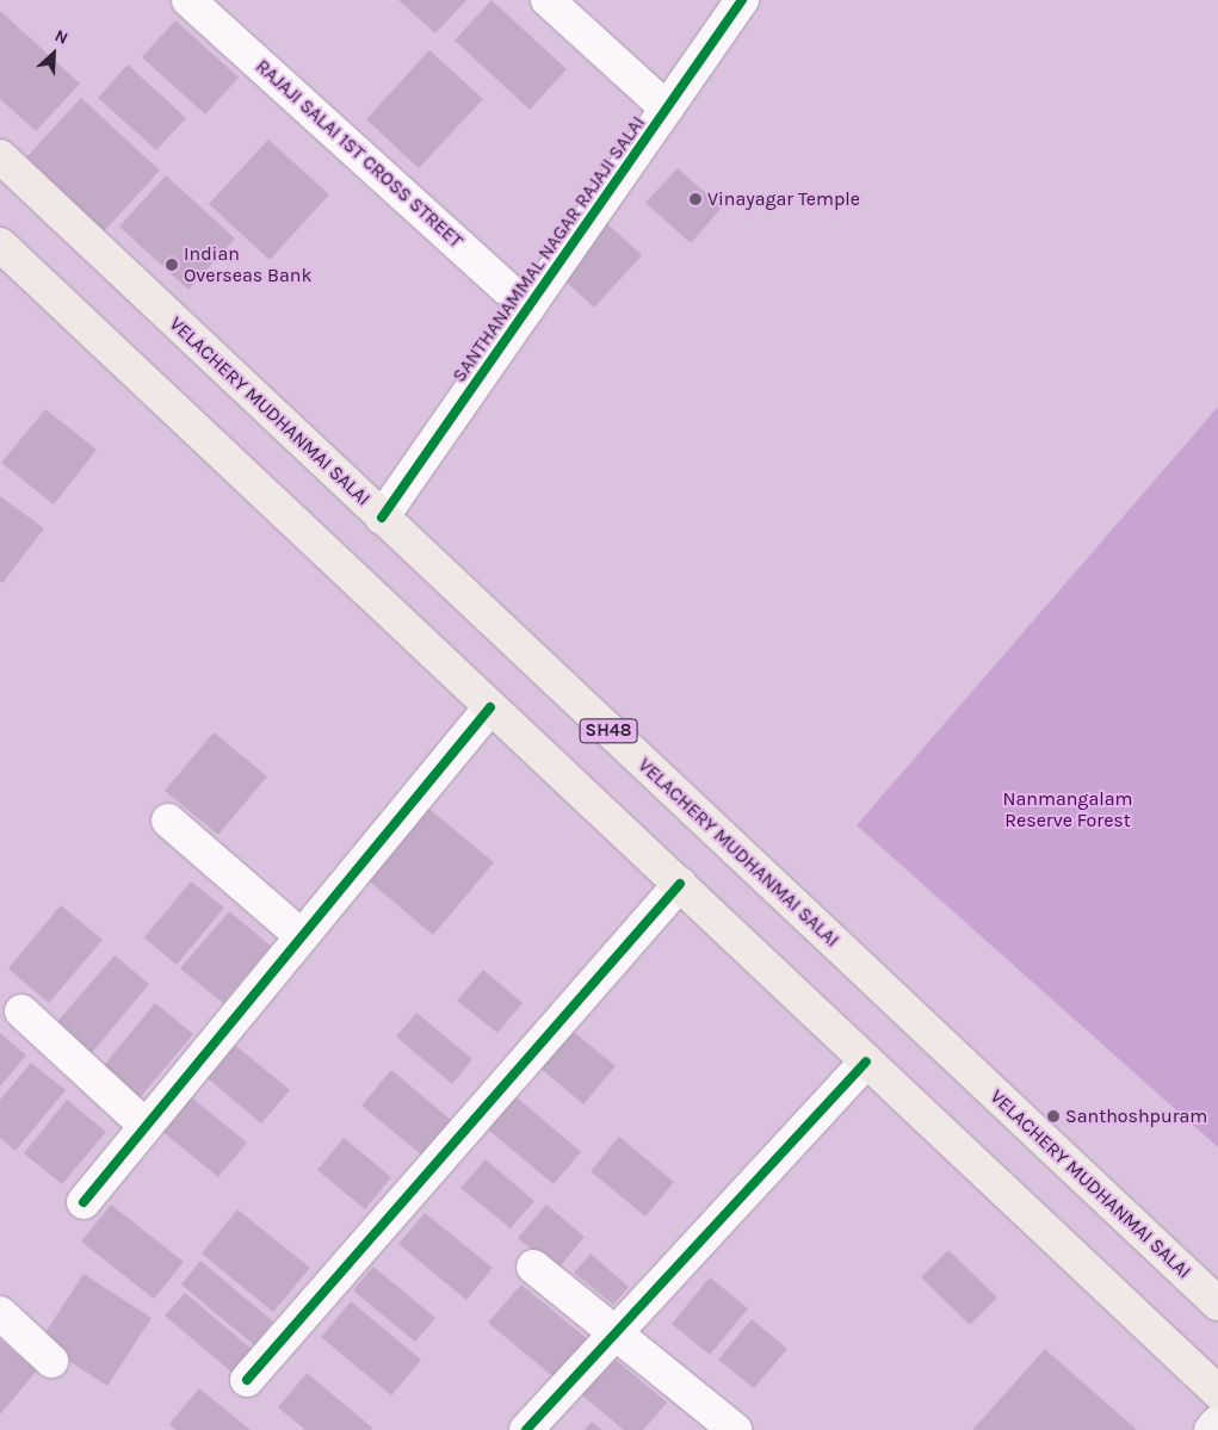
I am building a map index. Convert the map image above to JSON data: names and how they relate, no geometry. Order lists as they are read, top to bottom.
{
  "streets": {
    "main road": ["VELACHERY MUDHANMAI SALAI", "SH48"],
    "street": ["RAJAJI SALAI 1ST CROSS STREET", "SANTHANAMMAL NAGAR RAJAJI SALAI"]
  },
  "crossings": [
    ["RAJAJI SALAI 1ST CROSS STREET", "SANTHANAMMAL NAGAR RAJAJI SALAI"],
    ["SANTHANAMMAL NAGAR RAJAJI SALAI", "VELACHERY MUDHANMAI SALAI"]
  ],
  "parks": ["Nanmangalam Reserve Forest"],
  "places": ["Vinayagar Temple", "Indian Overseas Bank", "Santhoshpuram"],
  "north": "top right"
}
